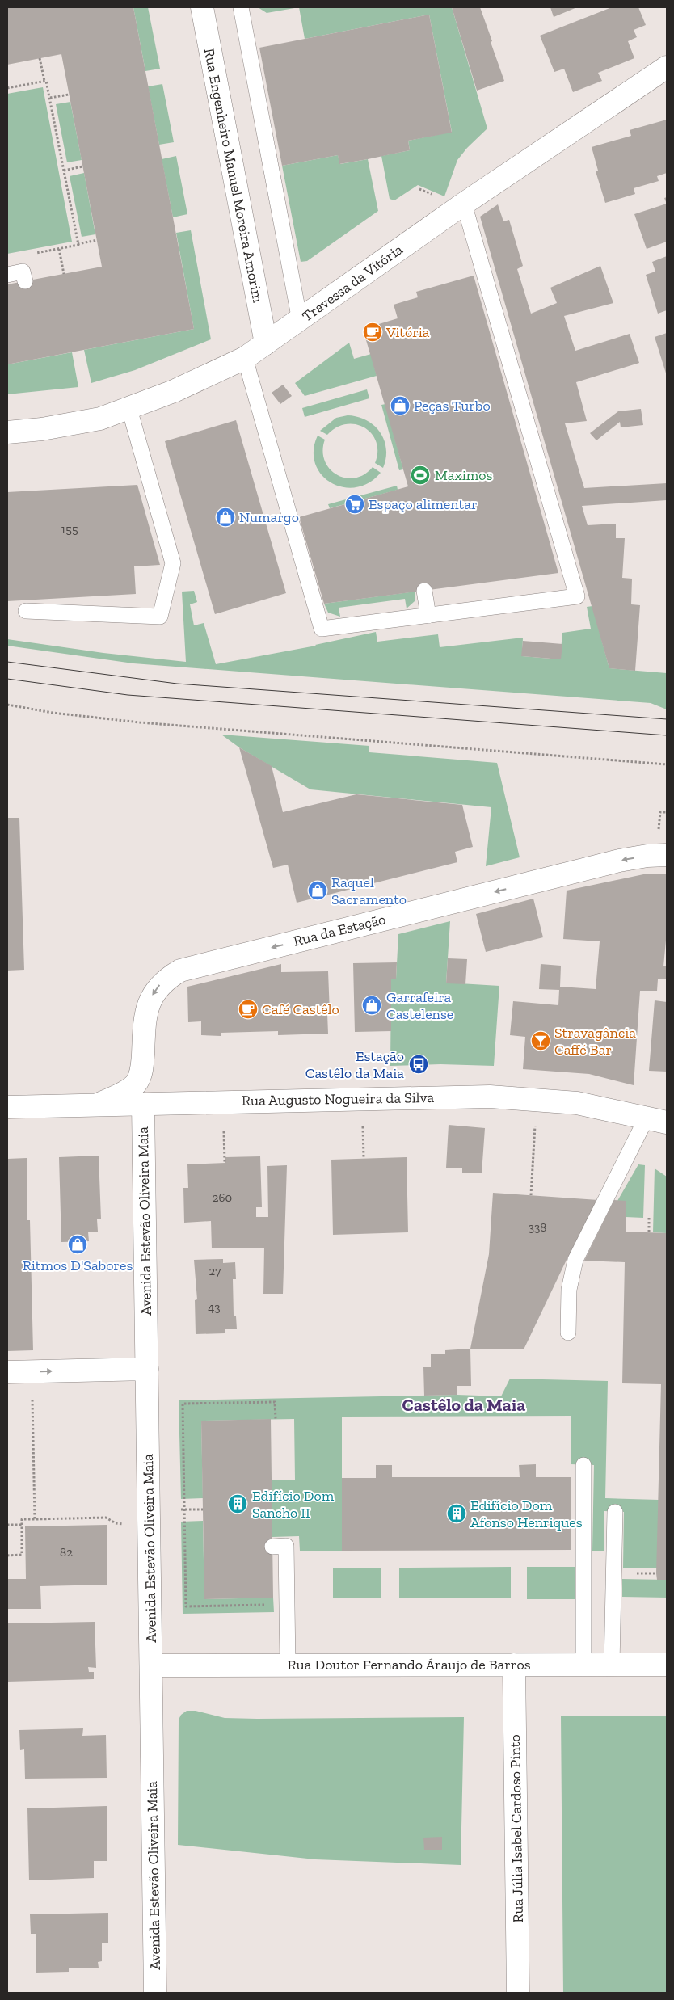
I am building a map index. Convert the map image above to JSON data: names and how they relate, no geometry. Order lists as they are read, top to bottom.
{
  "streets": {
    "street": [
      "Rua Engenheiro Manuel Moreira Amorim",
      "Travessa da Vitória",
      "Rua da Estação",
      "Rua Augusto Nogueira da Silva",
      "Avenida Estevão Oliveira Maia",
      "Rua Doutor Fernando Áraujo de Barros",
      "Rua Júlia Isabel Cardoso Pinto"
    ]
  },
  "crossings": [
    ["Rua Engenheiro Manuel Moreira Amorim", "Travessa da Vitória"],
    ["Rua da Estação", "Rua Augusto Nogueira da Silva"],
    ["Rua Augusto Nogueira da Silva", "Avenida Estevão Oliveira Maia"],
    ["Avenida Estevão Oliveira Maia", "Rua Doutor Fernando Áraujo de Barros"],
    ["Rua Doutor Fernando Áraujo de Barros", "Rua Júlia Isabel Cardoso Pinto"]
  ],
  "one_way": ["Rua da Estação"],
  "districts": ["Castêlo da Maia"],
  "places": {
    "cafe": ["Vitória", "Café Castêlo"],
    "shop": [
      "Peças Turbo",
      "Numargo",
      "Raquel Sacramento",
      "Garrafeira Castelense",
      "Ritmos D'Sabores"
    ],
    "sports": ["Maximos"],
    "supermarket": ["Espaço alimentar"],
    "bar": ["Stravagância Caffé Bar"],
    "bus stop": ["Estação Castêlo da Maia"],
    "building": ["Edifício Dom Sancho II", "Edifício Dom Afonso Henriques"]
  },
  "house_numbers": [
    "155",
    "260",
    "338",
    "27",
    "43",
    "82"
  ]
}
